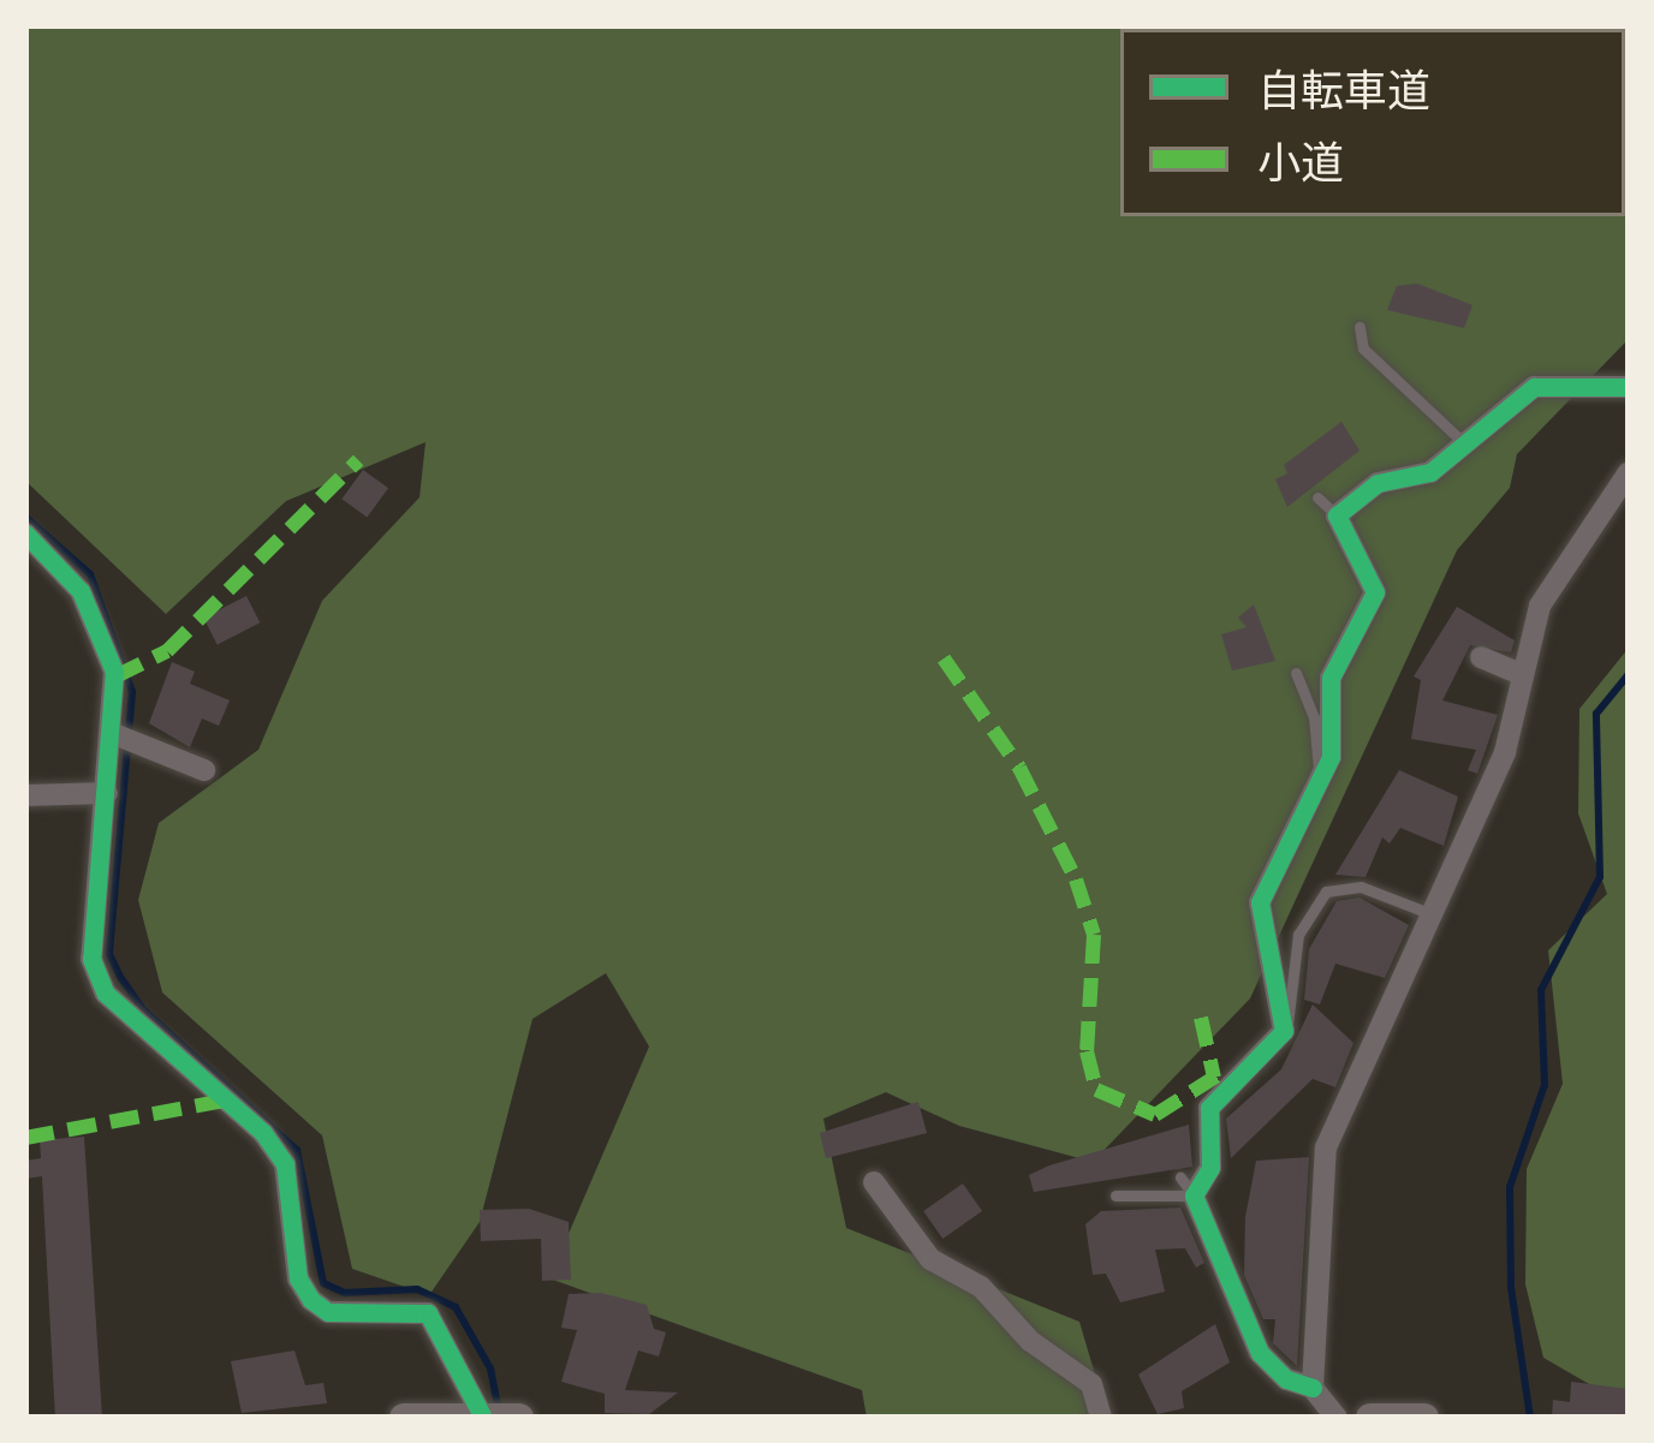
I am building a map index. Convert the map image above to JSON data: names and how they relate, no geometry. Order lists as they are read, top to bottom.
{
  "legend": ["自転車道", "小道"]
}
